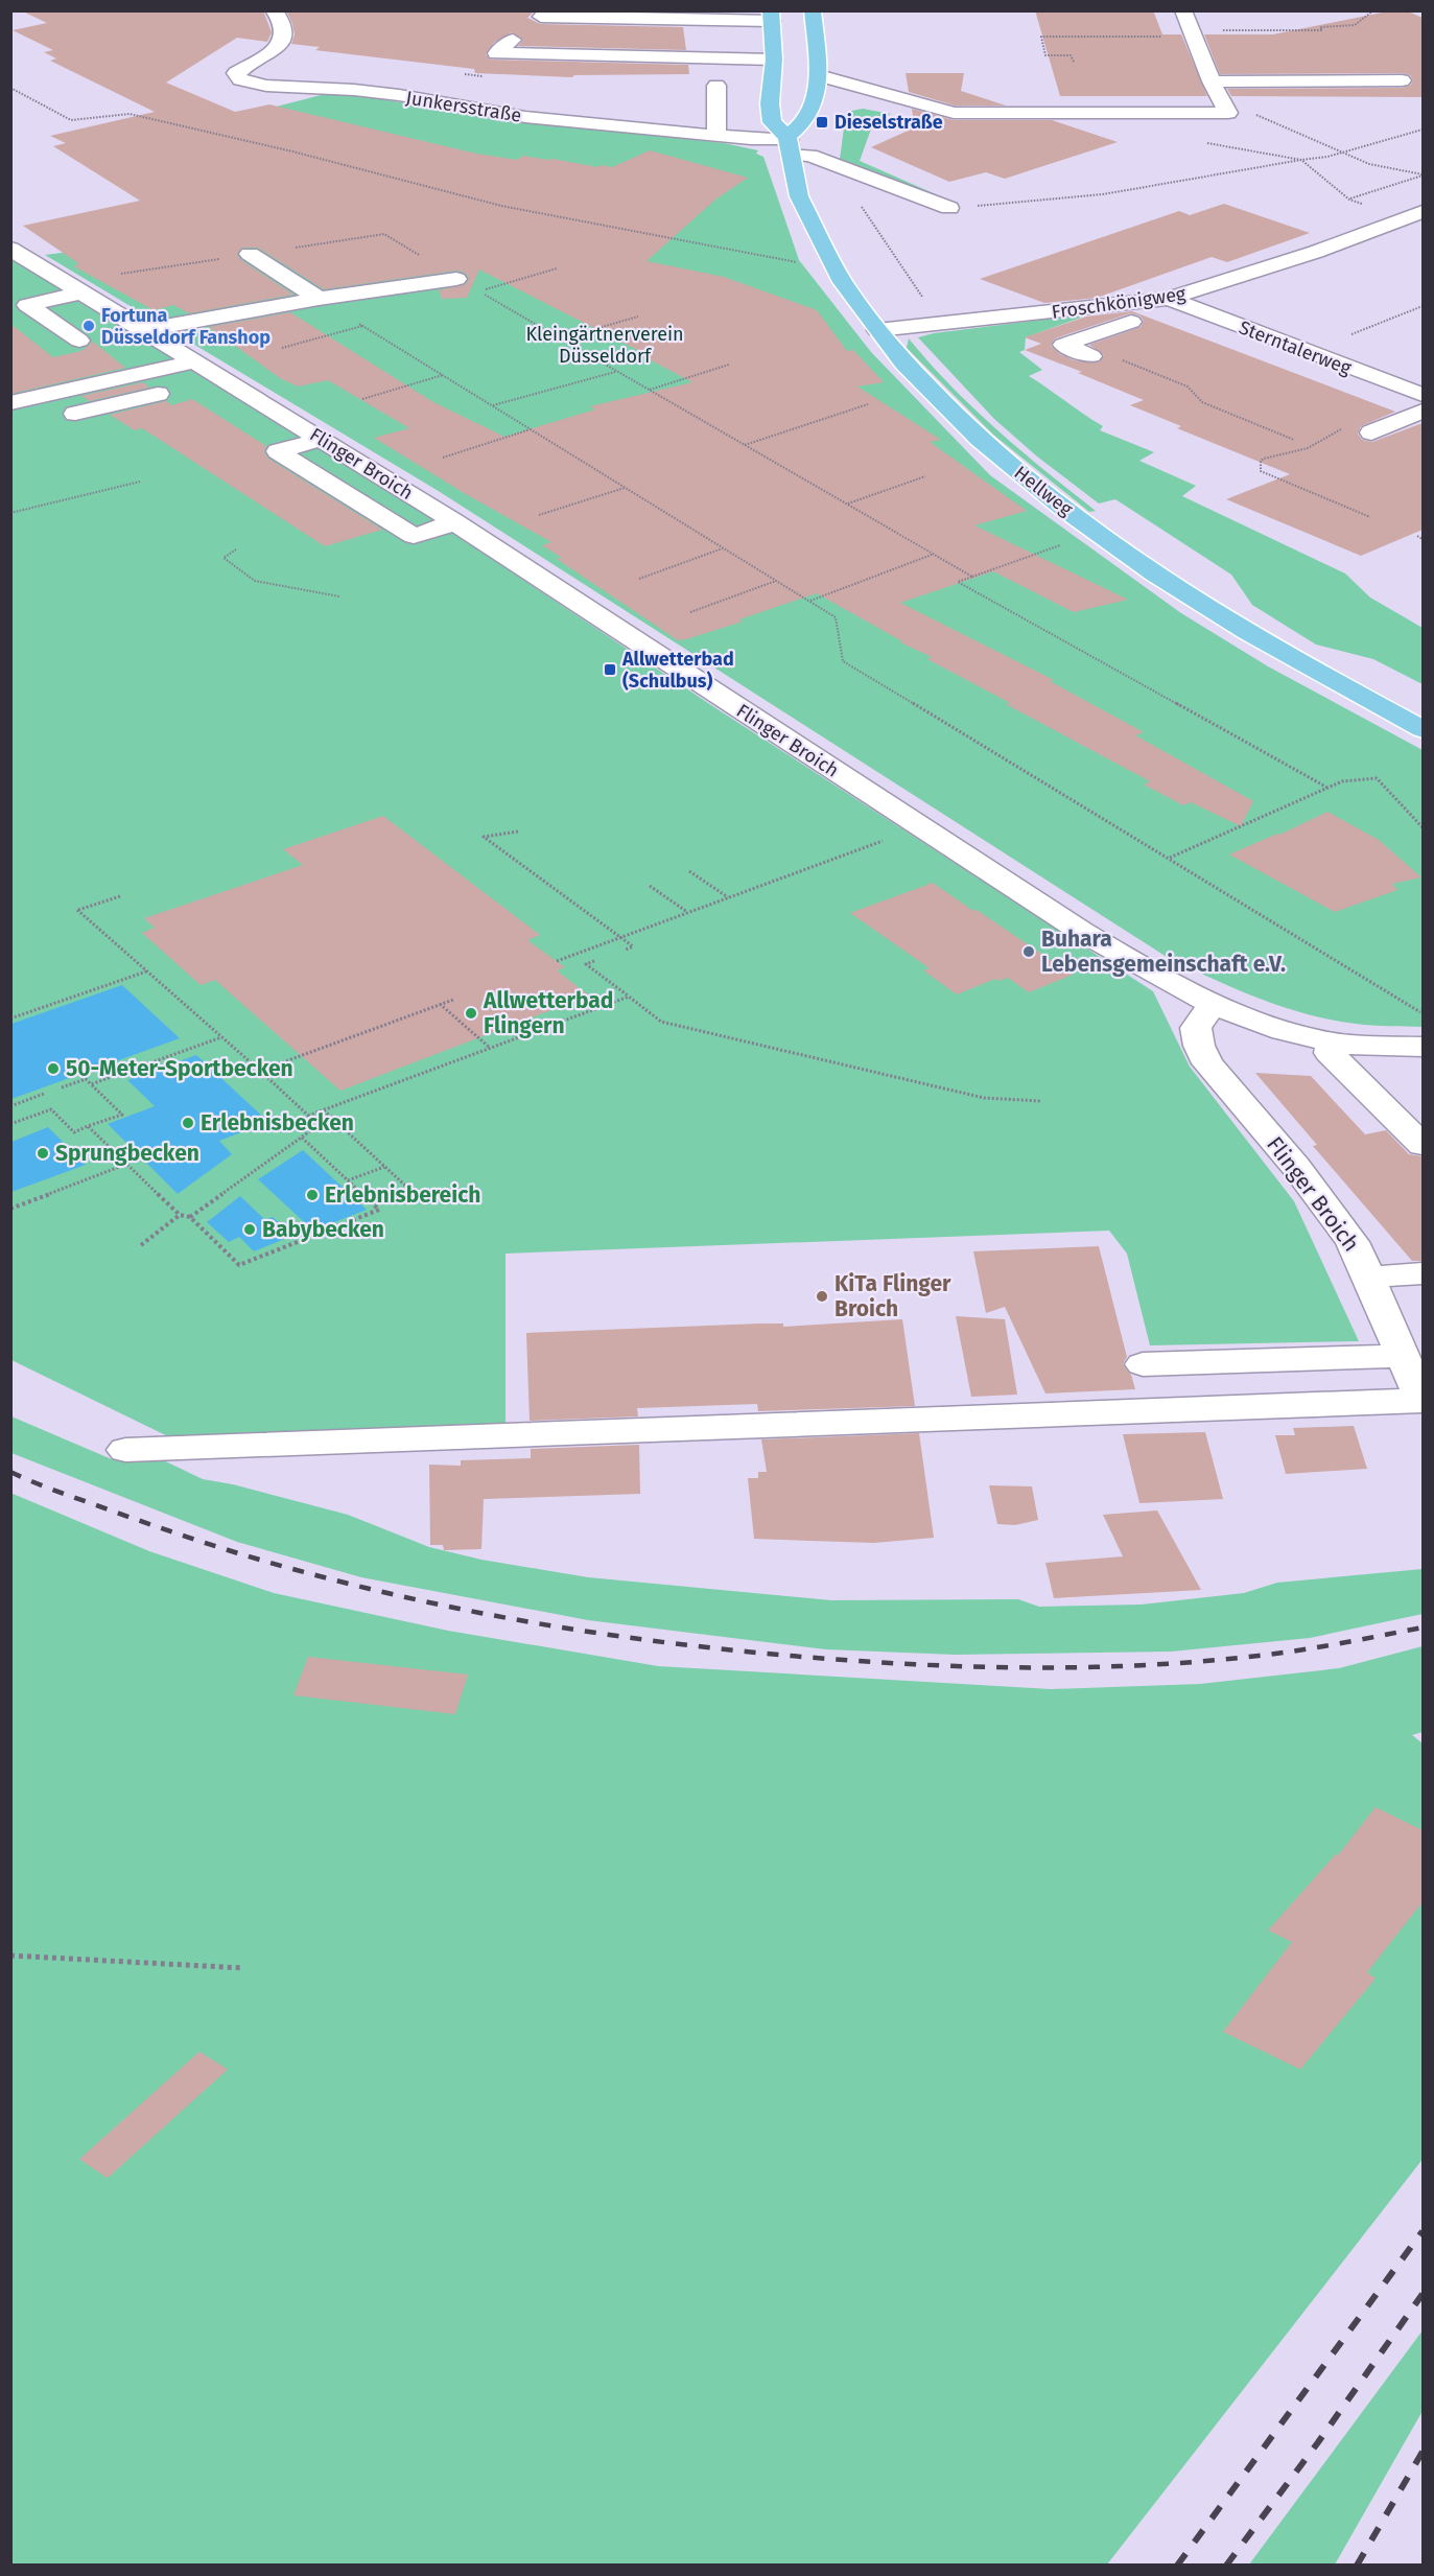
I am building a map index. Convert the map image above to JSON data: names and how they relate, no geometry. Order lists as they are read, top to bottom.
{
  "streets": {
    "main road": ["Hellweg"],
    "street": [
      "Junkersstraße",
      "Froschkönigweg",
      "Sterntalerweg",
      "Flinger Broich"
    ]
  },
  "crossings": [
    ["Junkersstraße", "Hellweg"],
    ["Froschkönigweg", "Sterntalerweg"],
    ["Froschkönigweg", "Hellweg"]
  ],
  "parks": ["Kleingärtnerverein Düsseldorf"],
  "places": {
    "transit": ["Dieselstraße", "Allwetterbad (Schulbus)"],
    "other": [
      "Fortuna Düsseldorf Fanshop",
      "Buhara Lebensgemeinschaft e.V.",
      "Allwetterbad Flingern",
      "50-Meter-Sportbecken",
      "Erlebnisbecken",
      "Sprungbecken",
      "Erlebnisbereich",
      "Babybecken",
      "KiTa Flinger Broich"
    ]
  }
}
